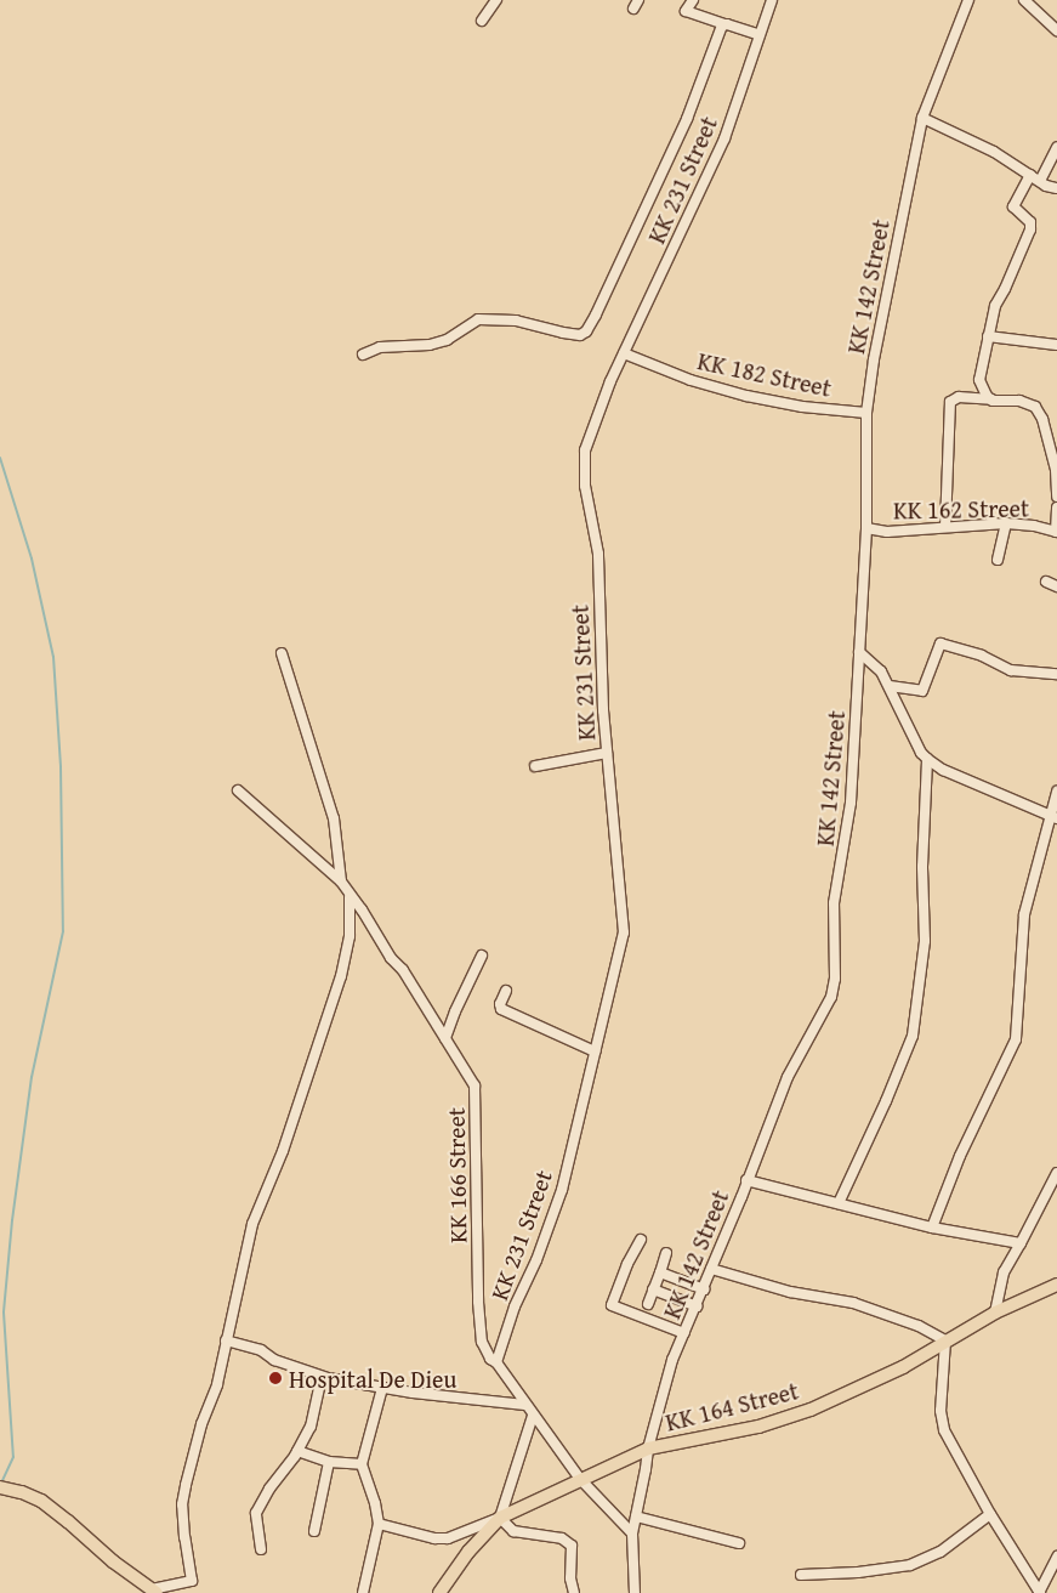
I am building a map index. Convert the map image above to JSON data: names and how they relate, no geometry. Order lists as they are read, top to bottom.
{
  "streets": {
    "main road": ["KK 164 Street"],
    "street": [
      "KK 231 Street",
      "KK 142 Street",
      "KK 182 Street",
      "KK 162 Street",
      "KK 166 Street"
    ]
  },
  "crossings": [
    ["KK 231 Street", "KK 182 Street"],
    ["KK 231 Street", "KK 166 Street"],
    ["KK 142 Street", "KK 182 Street"],
    ["KK 142 Street", "KK 162 Street"],
    ["KK 142 Street", "KK 166 Street"],
    ["KK 142 Street", "KK 164 Street"],
    ["KK 166 Street", "KK 164 Street"]
  ],
  "places": ["Hospital De Dieu"]
}
